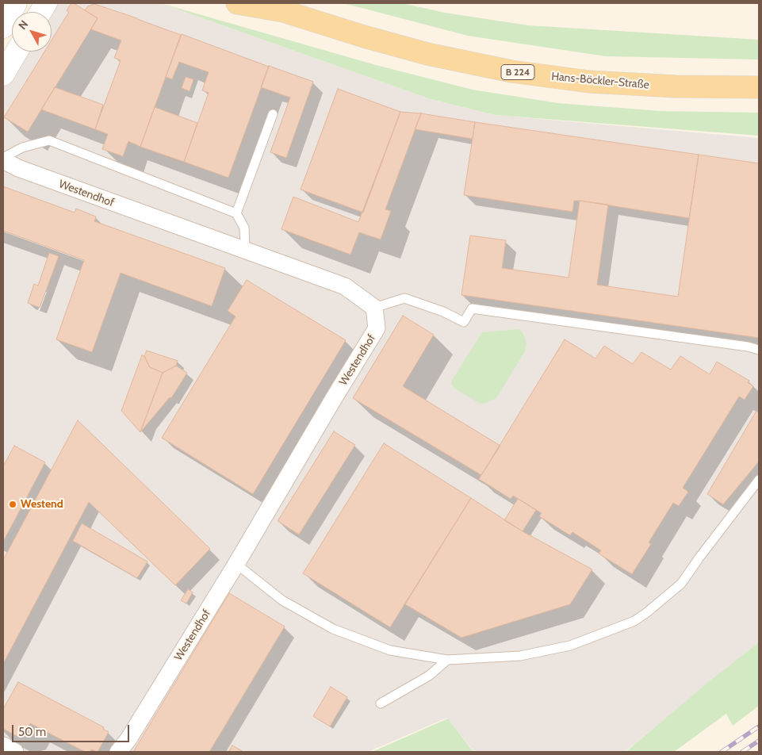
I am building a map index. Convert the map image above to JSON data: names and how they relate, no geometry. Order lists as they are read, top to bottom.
{
  "streets": {
    "main road": ["B 224", "Hans-Böckler-Straße"],
    "street": ["Westendhof"]
  },
  "places": ["Westend"],
  "scale_bar": "50 m",
  "north": "top left"
}
